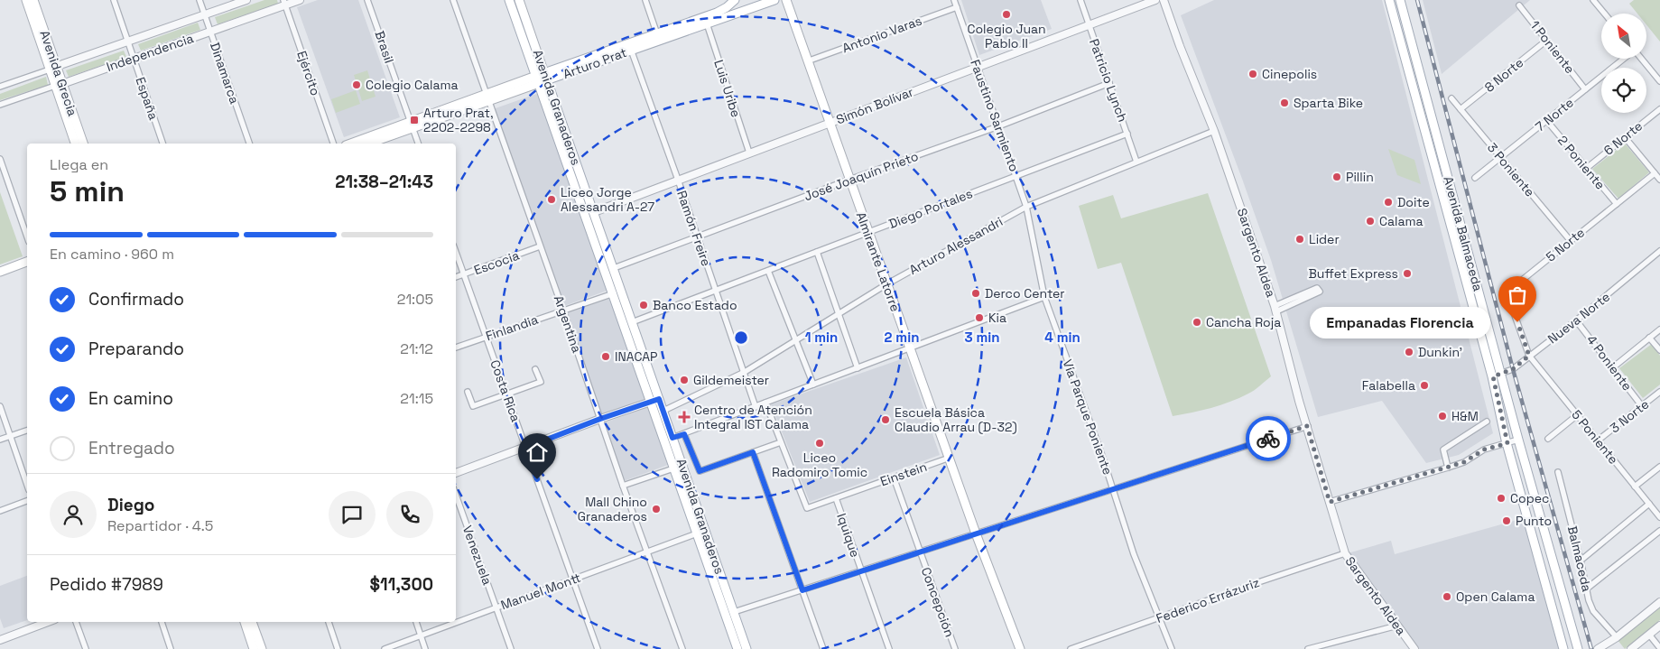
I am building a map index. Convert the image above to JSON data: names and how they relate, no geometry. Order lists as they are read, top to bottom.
{
  "streets": {
    "main road": [
      "Arturo Prat",
      "Avenida Grecia",
      "Avenida Granaderos",
      "Avenida Balmaceda",
      "Almirante Latorre"
    ],
    "street": [
      "Antonio Varas",
      "Brasil",
      "1 Poniente",
      "Independencia",
      "Dinamarca",
      "Ejército",
      "8 Norte",
      "Patricio Lynch",
      "Luis Uribe",
      "España",
      "Simón Bolívar",
      "7 Norte",
      "Faustino Sarmiento",
      "6 Norte",
      "2 Poniente",
      "3 Poniente",
      "José Joaquín Prieto",
      "Diego Portales",
      "Ramón Freire",
      "5 Norte",
      "Arturo Alessandri",
      "Sargento Aldea",
      "Escocia",
      "Nueva Norte",
      "Argentina",
      "Finlandia",
      "4 Poniente",
      "Costa Rica",
      "3 Norte",
      "Vía Parque Poniente",
      "5 Poniente",
      "Einstein",
      "Iquique",
      "Venezuela",
      "Balmaceda",
      "Manuel Montt",
      "Federico Errázuriz",
      "Concepción"
    ]
  },
  "crossings": [
    ["Antonio Varas", "Faustino Sarmiento"],
    ["Antonio Varas", "Almirante Latorre"],
    ["Brasil", "Arturo Prat"],
    ["1 Poniente", "8 Norte"],
    ["1 Poniente", "7 Norte"],
    ["Independencia", "Avenida Grecia"],
    ["Independencia", "Dinamarca"],
    ["Independencia", "Ejército"],
    ["Independencia", "España"],
    ["Arturo Prat", "Luis Uribe"],
    ["Arturo Prat", "Avenida Granaderos"],
    ["Arturo Prat", "Ramón Freire"],
    ["Arturo Prat", "Argentina"],
    ["8 Norte", "3 Poniente"],
    ["Patricio Lynch", "Simón Bolívar"],
    ["Patricio Lynch", "José Joaquín Prieto"],
    ["Patricio Lynch", "Diego Portales"],
    ["Patricio Lynch", "Arturo Alessandri"],
    ["Luis Uribe", "Simón Bolívar"],
    ["Simón Bolívar", "Avenida Granaderos"],
    ["Simón Bolívar", "Faustino Sarmiento"],
    ["Simón Bolívar", "Ramón Freire"],
    ["Simón Bolívar", "Almirante Latorre"],
    ["Avenida Granaderos", "José Joaquín Prieto"],
    ["Avenida Granaderos", "Diego Portales"],
    ["Avenida Granaderos", "Arturo Alessandri"],
    ["Avenida Granaderos", "Finlandia"],
    ["Avenida Granaderos", "Manuel Montt"],
    ["7 Norte", "2 Poniente"],
    ["7 Norte", "3 Poniente"],
    ["Faustino Sarmiento", "José Joaquín Prieto"],
    ["Faustino Sarmiento", "Diego Portales"],
    ["Faustino Sarmiento", "Arturo Alessandri"],
    ["Faustino Sarmiento", "Vía Parque Poniente"],
    ["6 Norte", "2 Poniente"],
    ["2 Poniente", "5 Norte"],
    ["3 Poniente", "5 Norte"],
    ["José Joaquín Prieto", "Ramón Freire"],
    ["José Joaquín Prieto", "Almirante Latorre"],
    ["Diego Portales", "Ramón Freire"],
    ["Diego Portales", "Almirante Latorre"],
    ["Ramón Freire", "Arturo Alessandri"],
    ["Avenida Balmaceda", "Nueva Norte"],
    ["5 Norte", "Nueva Norte"],
    ["5 Norte", "5 Poniente"],
    ["Arturo Alessandri", "Sargento Aldea"],
    ["Arturo Alessandri", "Almirante Latorre"],
    ["Arturo Alessandri", "Vía Parque Poniente"],
    ["Sargento Aldea", "Federico Errázuriz"],
    ["Almirante Latorre", "Einstein"],
    ["Escocia", "Argentina"],
    ["Nueva Norte", "4 Poniente"],
    ["Nueva Norte", "5 Poniente"],
    ["Argentina", "Finlandia"],
    ["Argentina", "Manuel Montt"],
    ["Finlandia", "Costa Rica"],
    ["4 Poniente", "3 Norte"],
    ["Costa Rica", "Manuel Montt"],
    ["3 Norte", "5 Poniente"],
    ["Vía Parque Poniente", "Federico Errázuriz"],
    ["Einstein", "Iquique"],
    ["Einstein", "Concepción"],
    ["Venezuela", "Manuel Montt"]
  ],
  "places": {
    "other": [
      "Colegio Juan Pablo II",
      "Cinepolis",
      "Colegio Calama",
      "Sparta Bike",
      "Pillin",
      "Liceo Jorge Alessandri A-27",
      "Doite",
      "Calama",
      "Lider",
      "Buffet Express",
      "Derco Center",
      "Banco Estado",
      "Kia",
      "Cancha Roja",
      "Empanadas Florencia",
      "Dunkin'",
      "INACAP",
      "Gildemeister",
      "Falabella",
      "H&M",
      "Escuela Básica Claudio Arrau (D-32)",
      "Liceo Radomiro Tomic",
      "Copec",
      "Mall Chino Granaderos",
      "Punto",
      "Open Calama"
    ],
    "transit": ["Arturo Prat, 2202-2298"],
    "health": ["Centro de Atención Integral IST Calama"]
  },
  "north": "top left",
  "page": {
    "heading": ["5 min", "Llega en", "21:38–21:43"],
    "panel": [
      "Diego",
      "Repartidor · 4.5",
      "Pedido #7989",
      "$11,300"
    ],
    "bar": "En camino · 960 m",
    "list": [
      ["Confirmado", "21:05"],
      ["Preparando", "21:12"],
      ["En camino", "21:15"],
      "Entregado"
    ],
    "bubble": "Empanadas Florencia"
  },
  "rings": [
    "1 min",
    "2 min",
    "3 min",
    "4 min"
  ]
}
